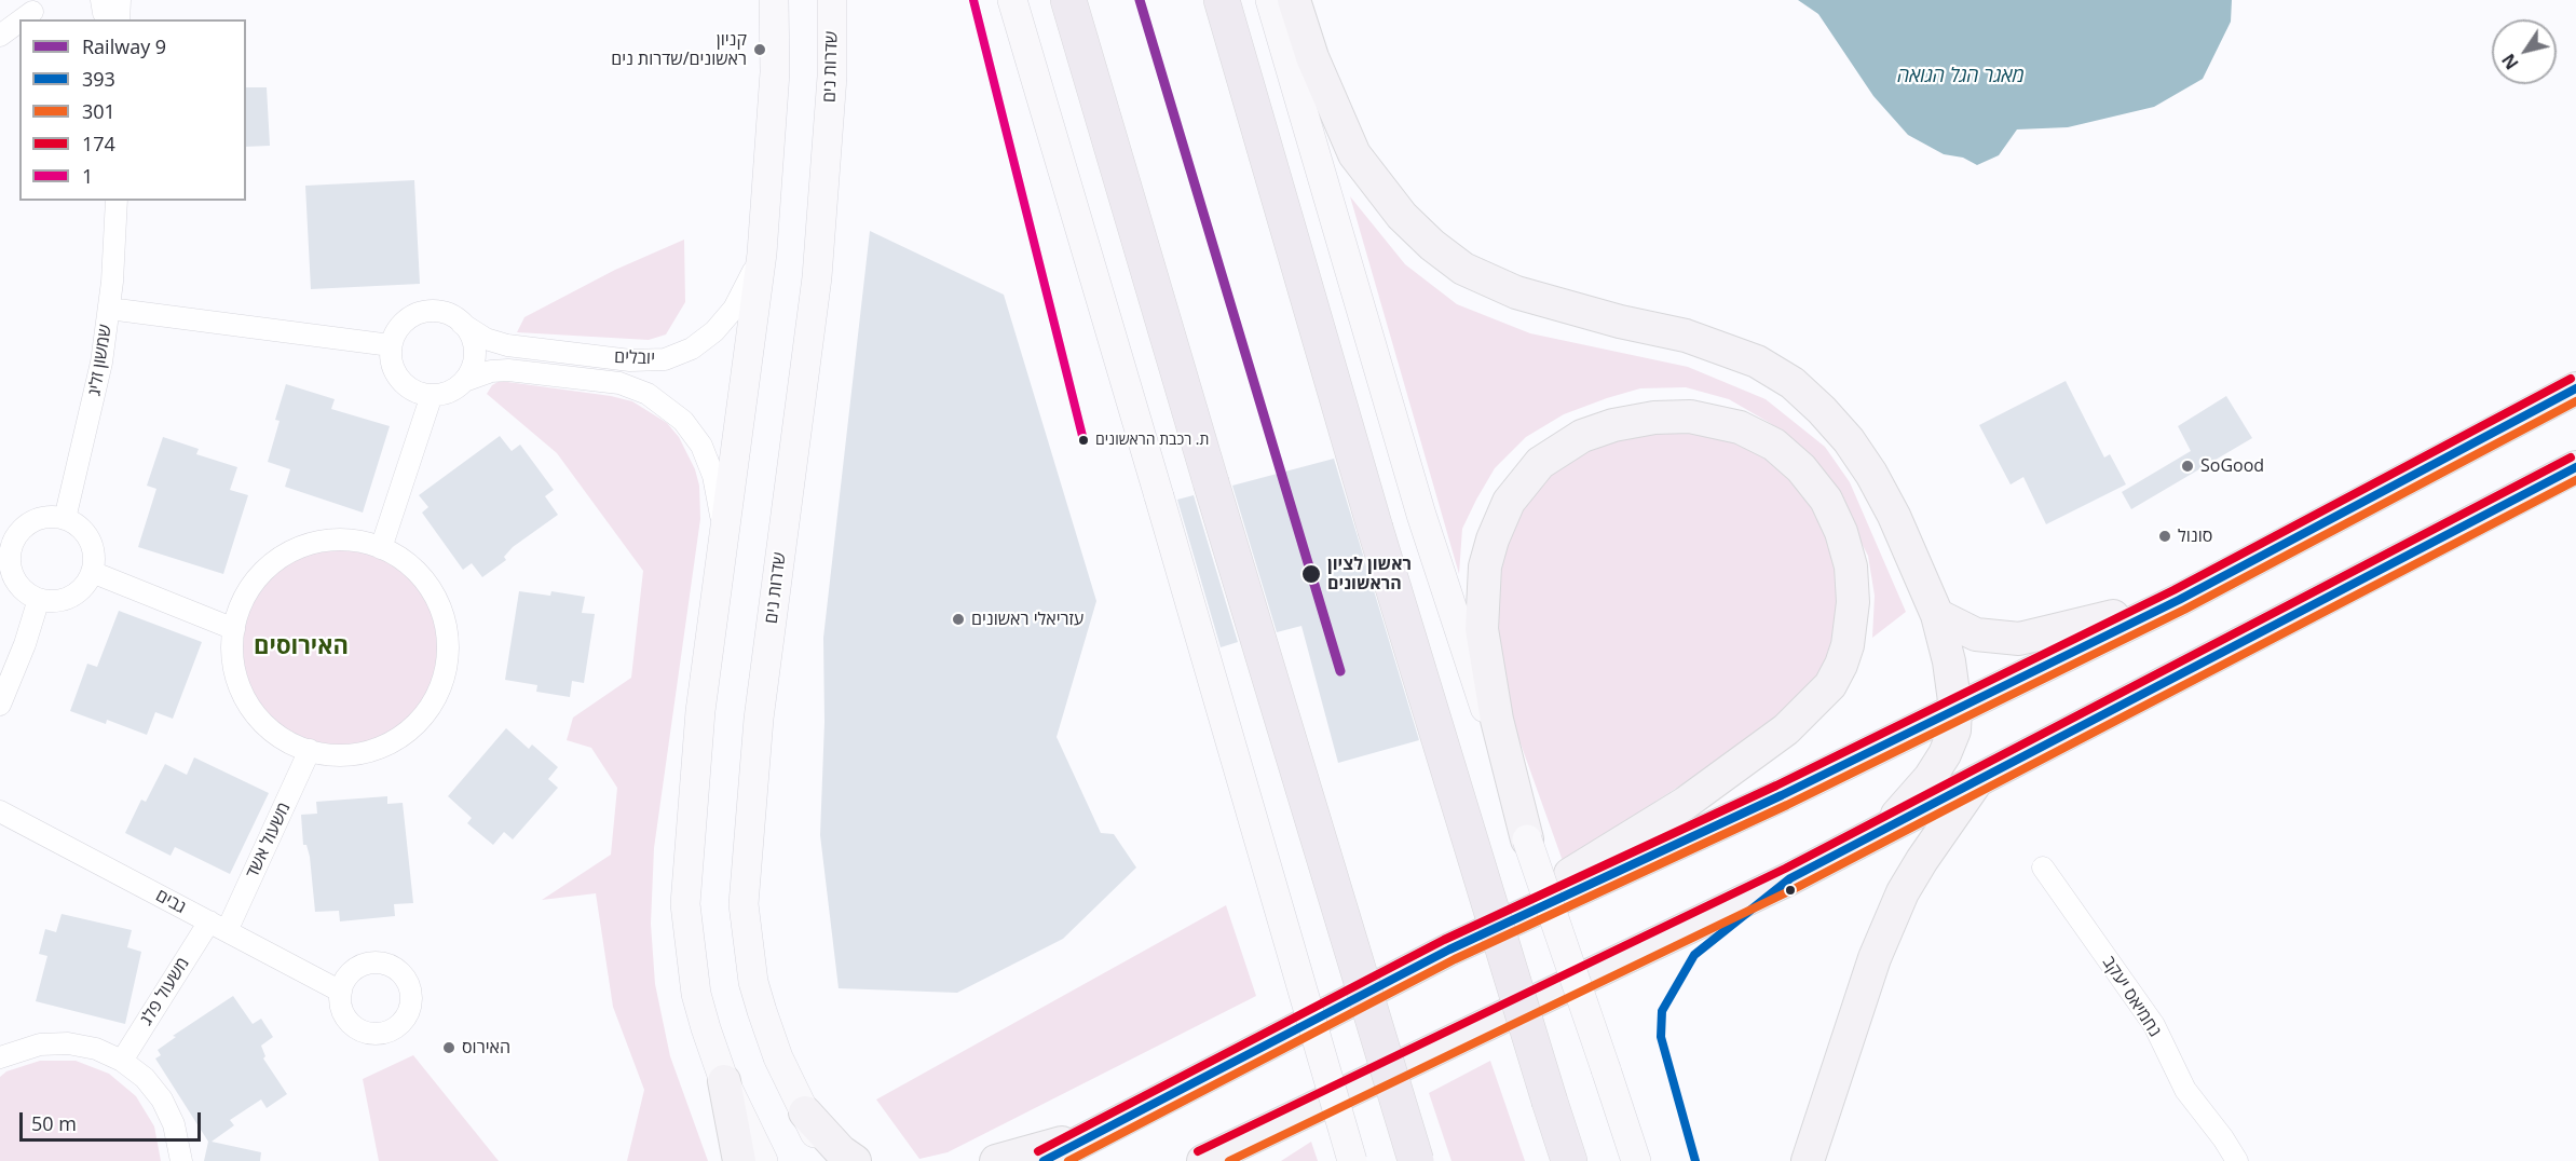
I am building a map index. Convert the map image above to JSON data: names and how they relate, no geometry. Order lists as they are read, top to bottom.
{
  "streets": {
    "main road": ["שדרות נים"],
    "street": [
      "יובלים",
      "שמשון זליג",
      "משעול אשד",
      "גבים",
      "משעול פלג",
      "נחמיאס יעקב"
    ]
  },
  "crossings": [
    ["משעול אשד", "גבים"],
    ["משעול אשד", "משעול פלג"],
    ["גבים", "משעול פלג"]
  ],
  "districts": ["האירוסים"],
  "water": ["מאגר הגל הגואה"],
  "places": [
    "קניון ראשונים/שדרות נים",
    "ת. רכבת הראשונים",
    "SoGood",
    "סונול",
    "ראשון לציון הראשונים",
    "עזריאלי ראשונים",
    "האירוס"
  ],
  "lines": [
    "rail line 9",
    "transit line 1",
    "transit line 174",
    "transit line 393",
    "transit line 301"
  ],
  "legend": [
    "Railway 9",
    "393",
    "301",
    "174",
    "1"
  ],
  "scale_bar": "50 m",
  "north": "bottom left"
}
